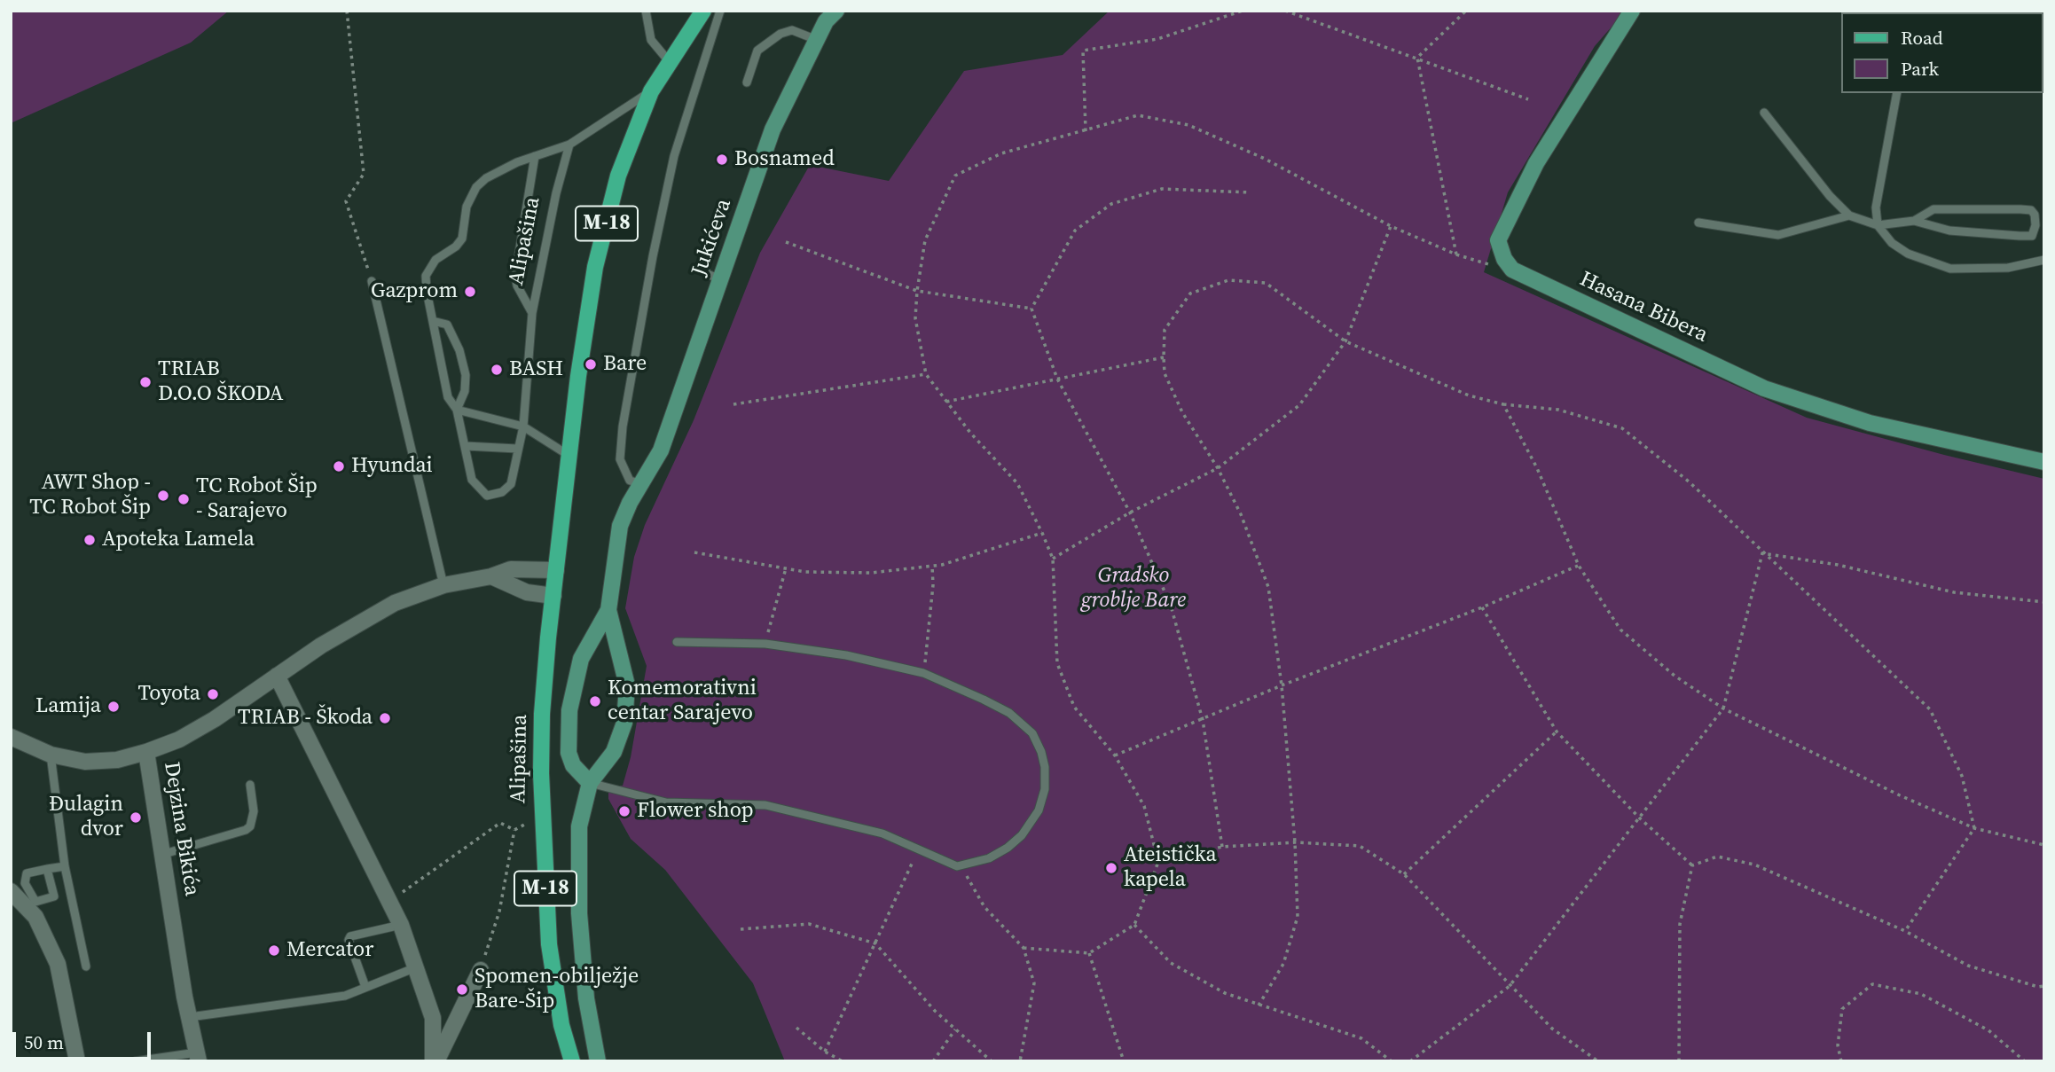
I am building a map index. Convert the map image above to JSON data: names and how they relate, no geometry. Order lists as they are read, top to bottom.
{
  "streets": {
    "main road": ["M-18", "Alipašina"],
    "street": ["Jukićeva", "Hasana Bibera", "Dejzina Bikića"]
  },
  "crossings": [
    ["Alipašina", "Dejzina Bikića"]
  ],
  "parks": ["Gradsko groblje Bare"],
  "places": [
    "Bosnamed",
    "Gazprom",
    "Bare",
    "BASH",
    "TRIAB D.O.O ŠKODA",
    "Hyundai",
    "AWT Shop - TC Robot Šip",
    "TC Robot Šip - Sarajevo",
    "Apoteka Lamela",
    "Toyota",
    "Komemorativni centar Sarajevo",
    "Lamija",
    "TRIAB - Škoda",
    "Flower shop",
    "Đulagin dvor",
    "Ateistička kapela",
    "Mercator",
    "Spomen-obilježje Bare-Šip"
  ],
  "legend": ["Road", "Park"],
  "scale_bar": "50 m"
}
